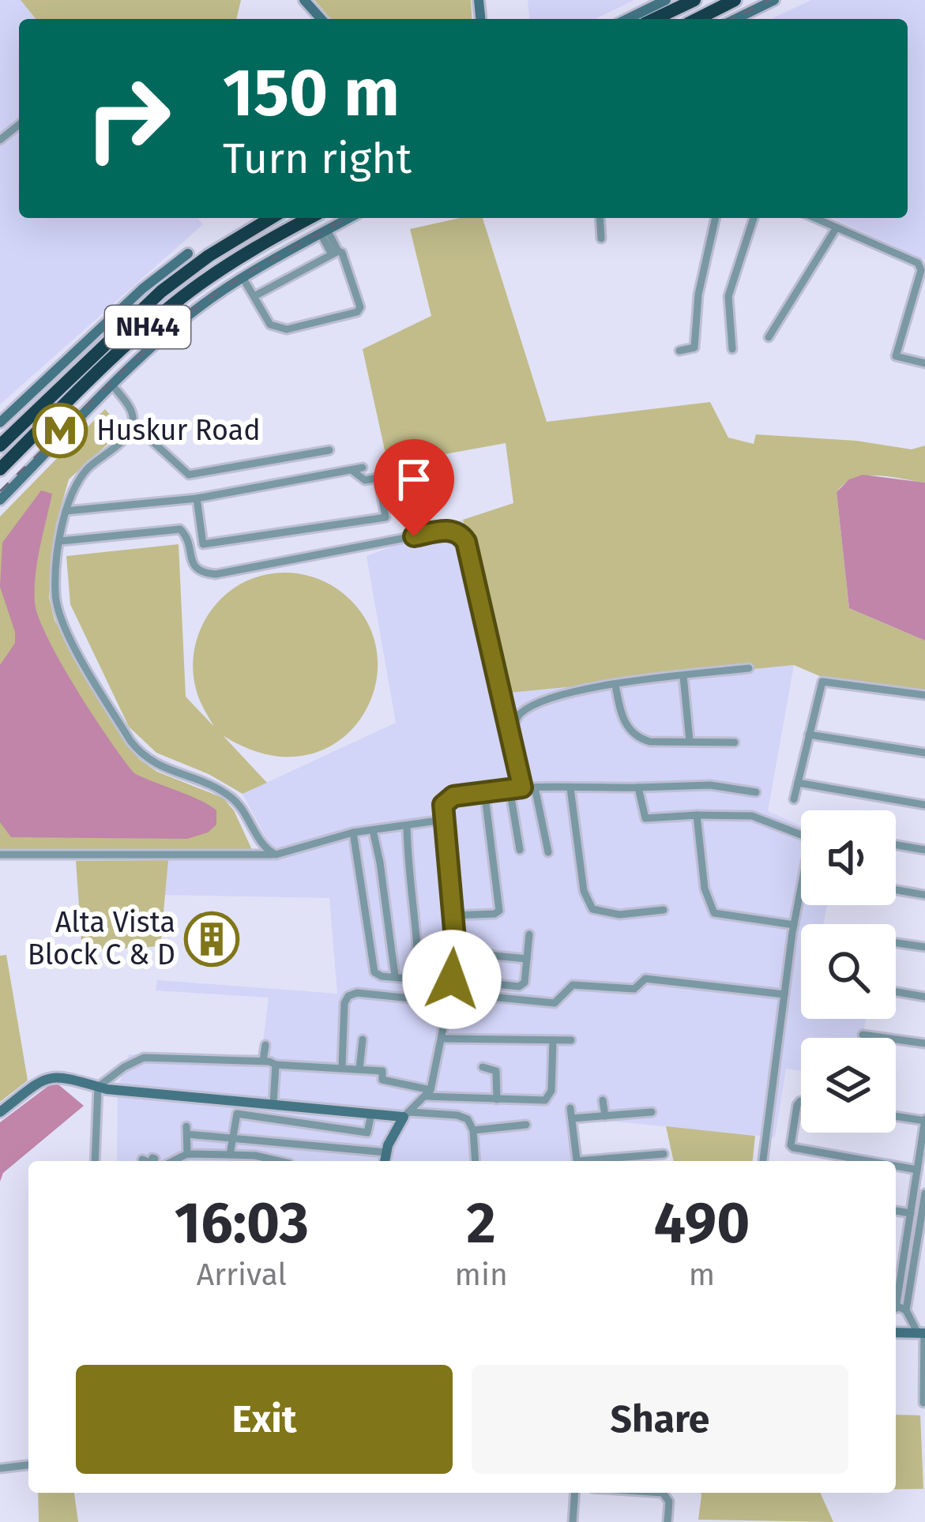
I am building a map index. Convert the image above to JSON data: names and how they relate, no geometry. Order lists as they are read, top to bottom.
{
  "streets": {
    "highway": ["NH44"]
  },
  "places": {
    "metro station": ["Huskur Road"],
    "building": ["Alta Vista Block C & D"]
  },
  "page": {
    "turn": ["150 m", "Turn right"],
    "eta": [
      "16:03",
      "Arrival",
      "2",
      "min",
      "490",
      "m"
    ],
    "buttons": ["Exit", "Share"]
  }
}
